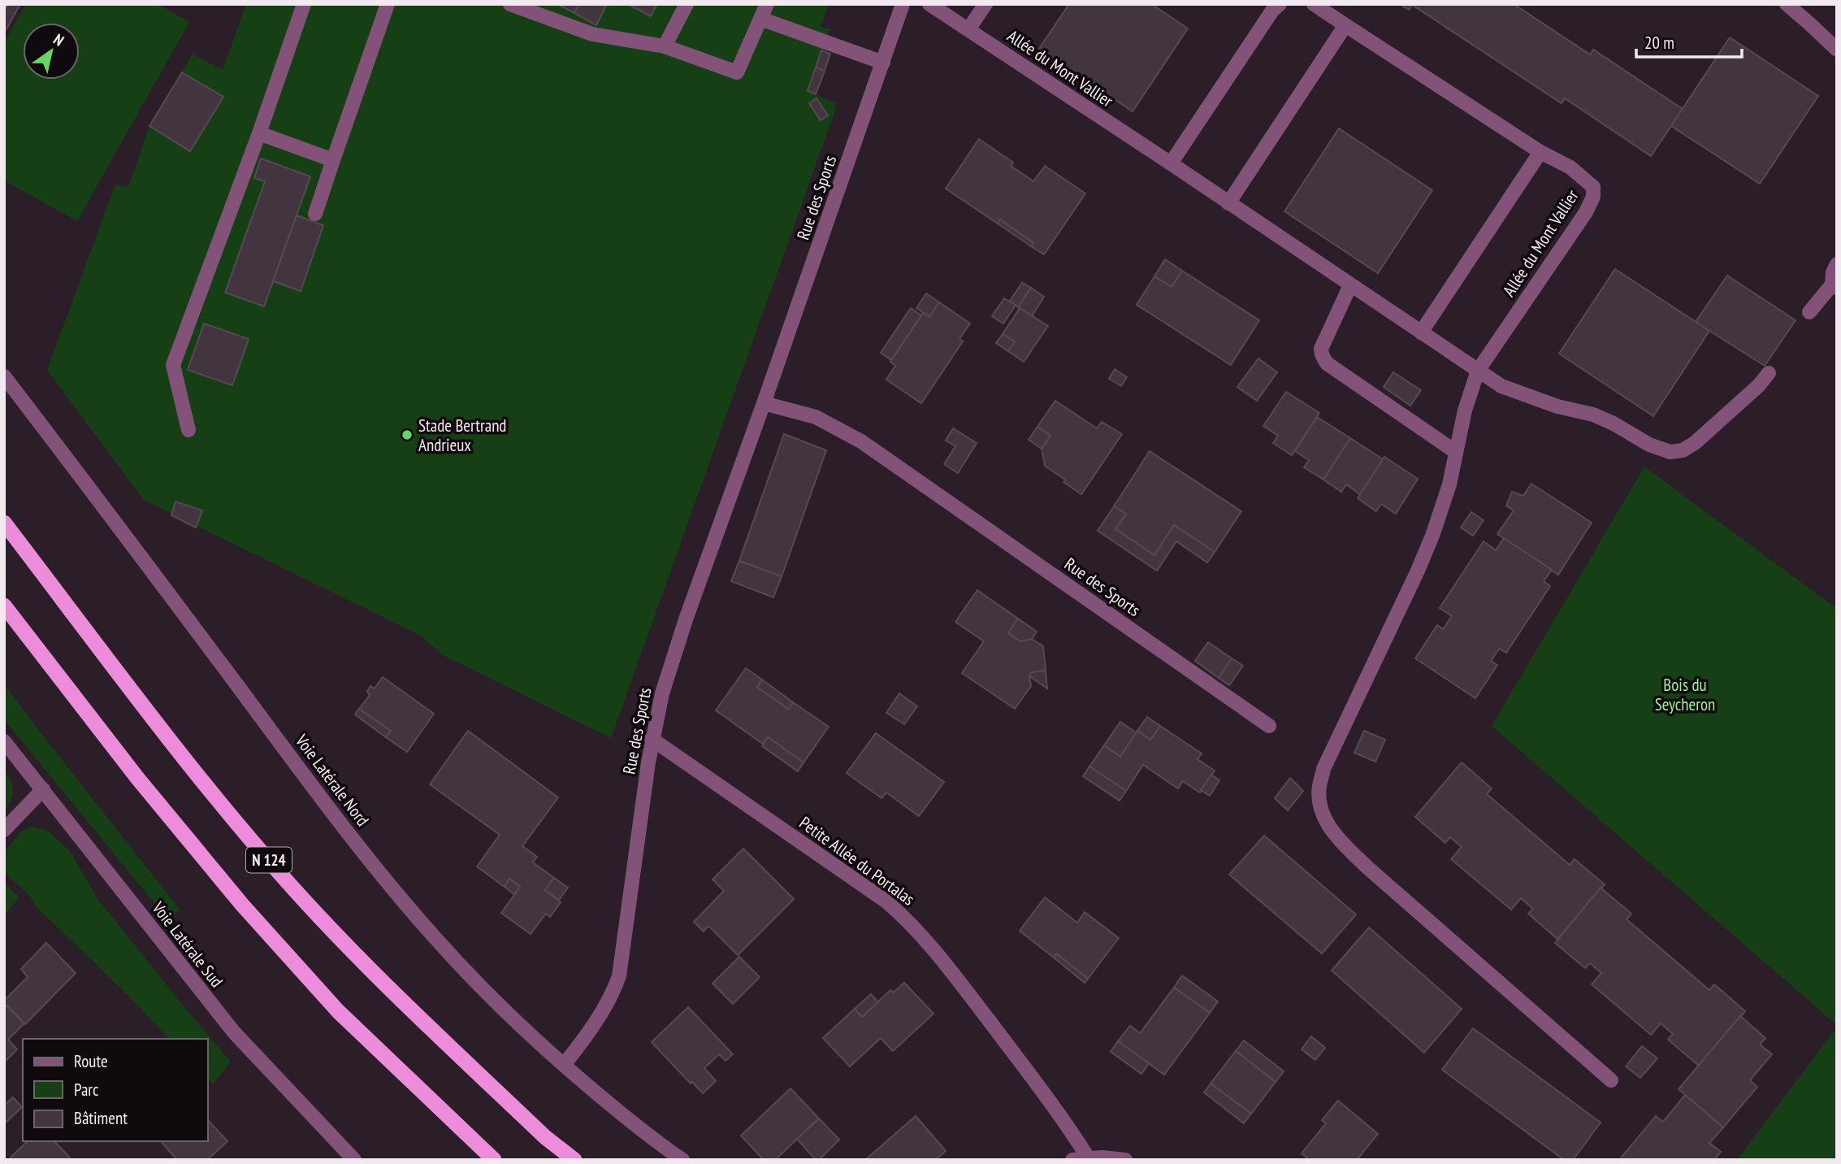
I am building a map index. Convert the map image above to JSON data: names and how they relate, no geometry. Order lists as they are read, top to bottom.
{
  "streets": {
    "highway": ["N 124"],
    "street": [
      "Allée du Mont Vallier",
      "Rue des Sports",
      "Voie Latérale Nord",
      "Petite Allée du Portalas",
      "Voie Latérale Sud"
    ]
  },
  "crossings": [
    ["Rue des Sports", "Voie Latérale Nord"],
    ["Rue des Sports", "Petite Allée du Portalas"]
  ],
  "parks": ["Bois du Seycheron"],
  "places": ["Stade Bertrand Andrieux"],
  "legend": ["Route", "Parc", "Bâtiment"],
  "scale_bar": "20 m",
  "north": "top right"
}
